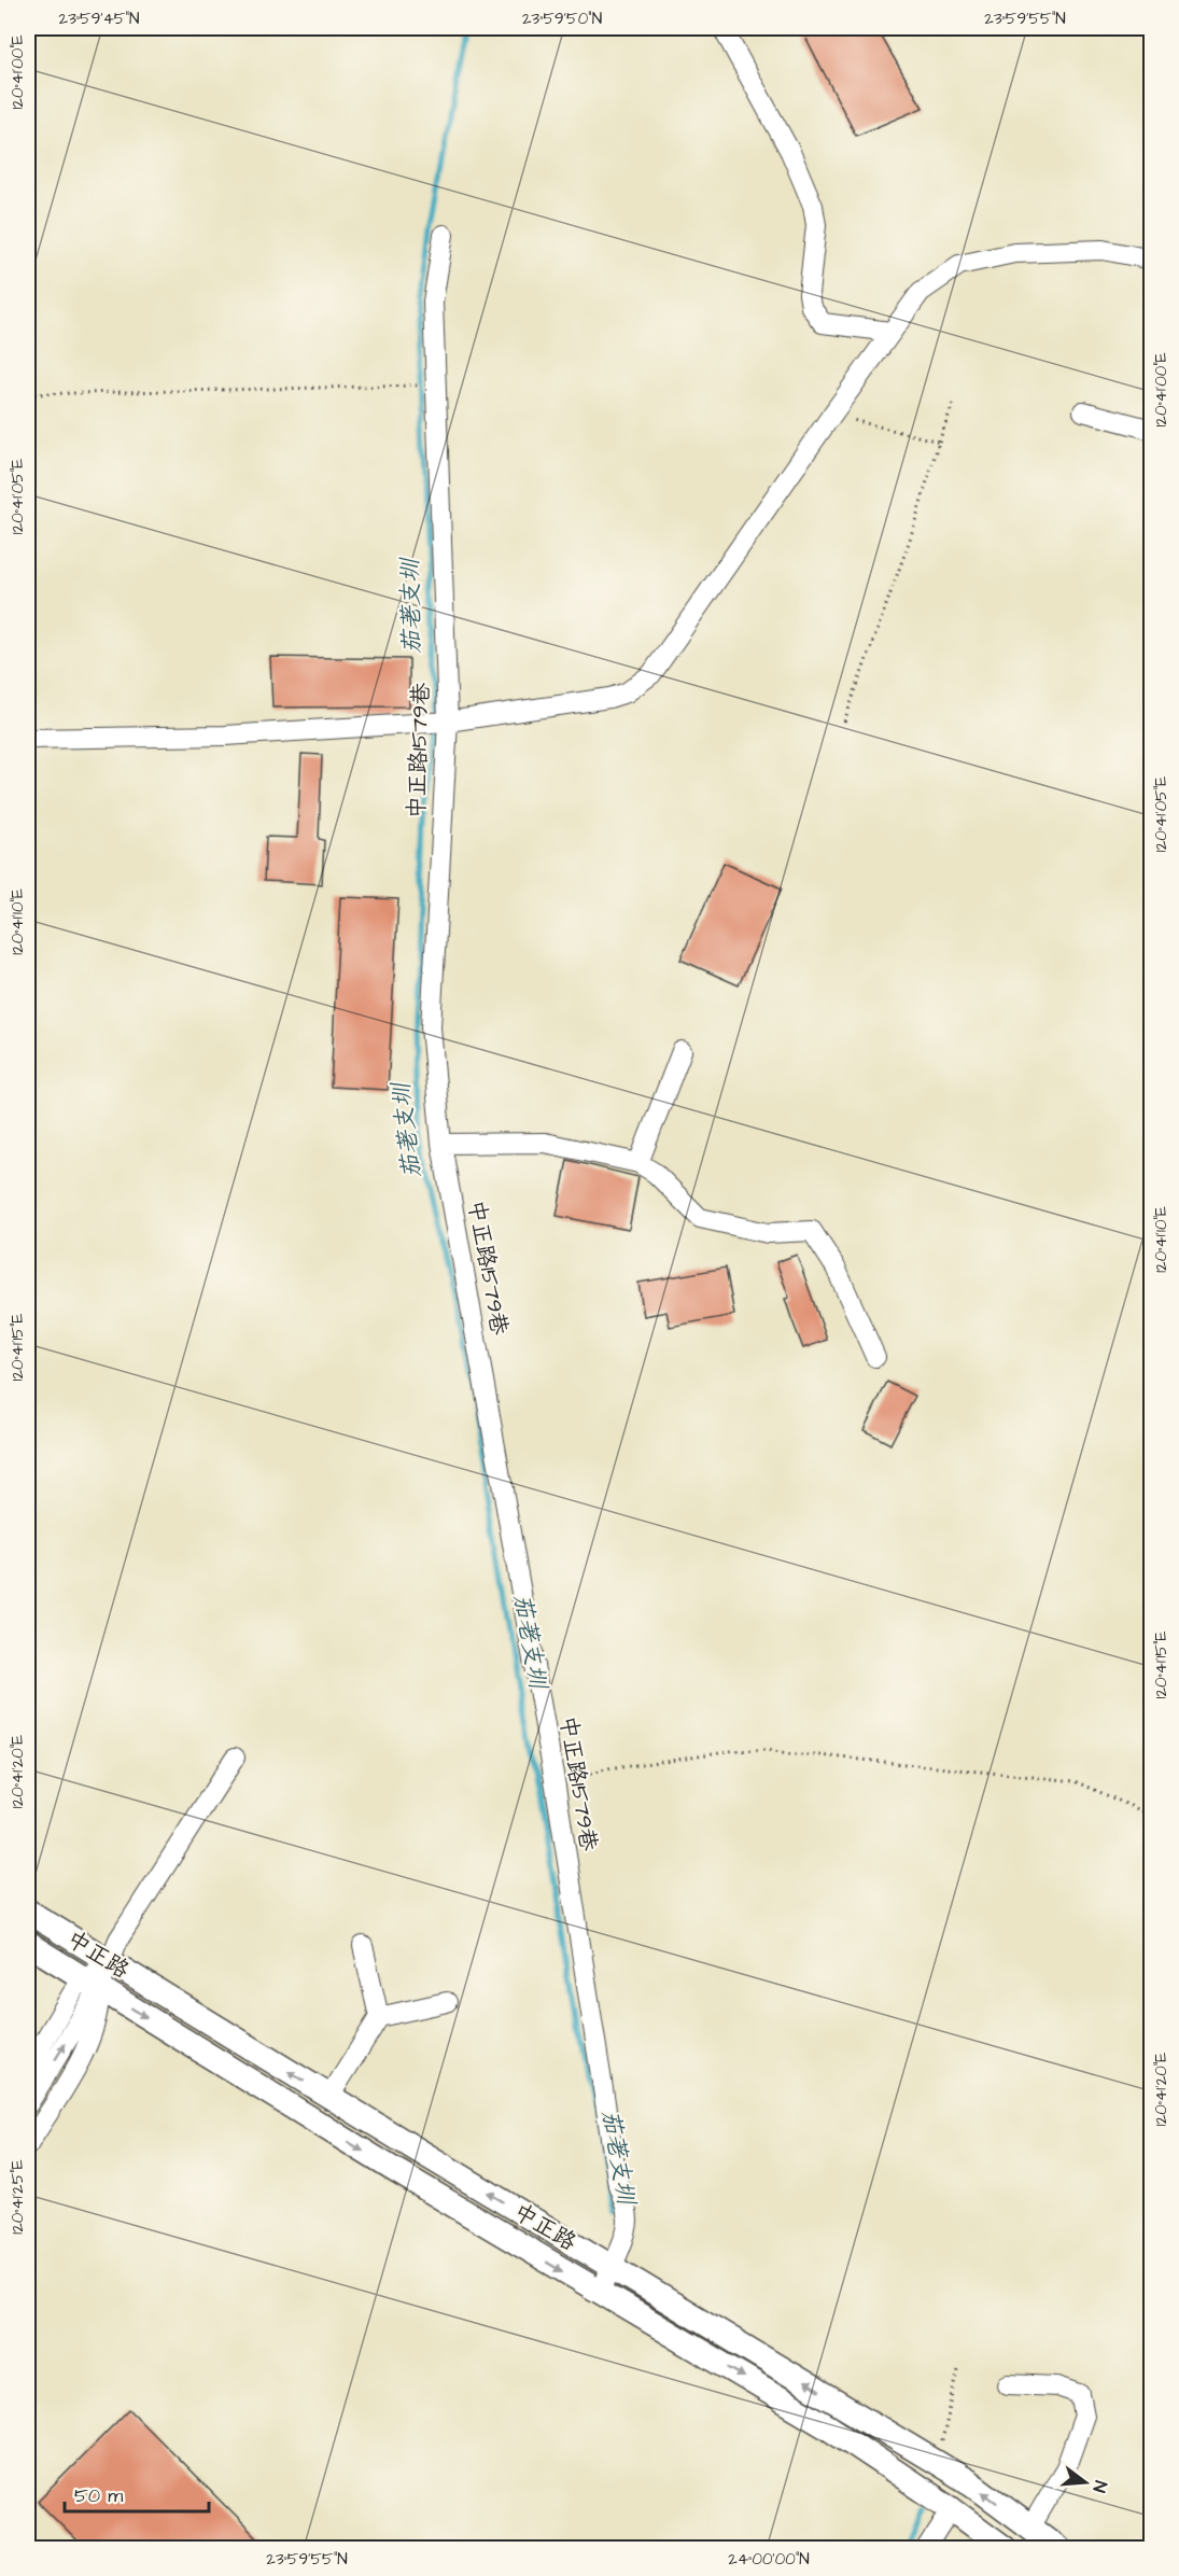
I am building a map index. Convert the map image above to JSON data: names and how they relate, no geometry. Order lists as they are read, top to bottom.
{
  "streets": {
    "main road": ["中正路"],
    "street": ["中正路1579巷"]
  },
  "crossings": [
    ["中正路1579巷", "中正路"]
  ],
  "water": ["茄荖支圳"],
  "scale_bar": "50 m",
  "north": "right",
  "coordinates": [
    "23°59'45\"N",
    "23°59'50\"N",
    "23°59'55\"N",
    "120°41'00\"E",
    "120°41'05\"E",
    "120°41'10\"E",
    "120°41'15\"E",
    "120°41'20\"E",
    "120°41'25\"E",
    "24°00'00\"N"
  ]
}
